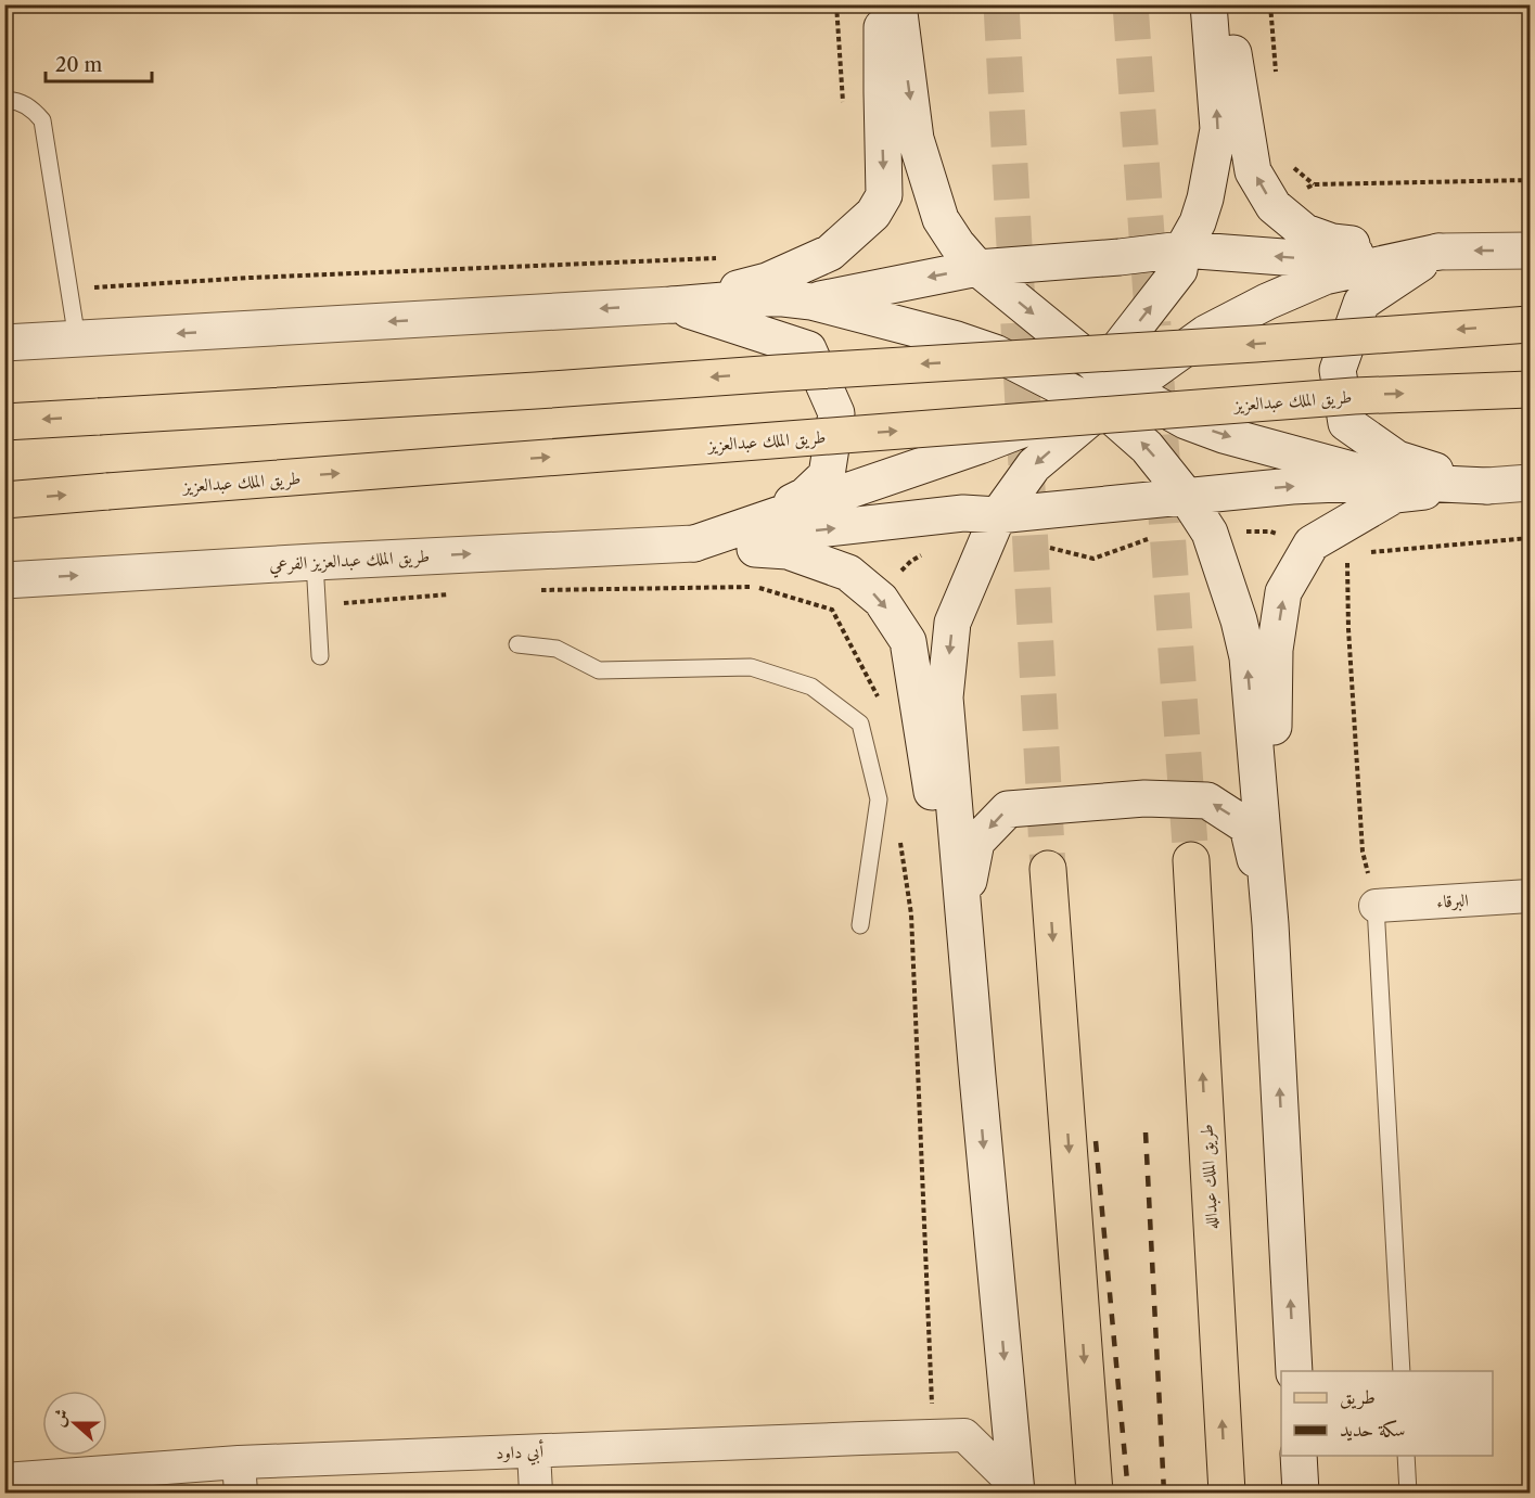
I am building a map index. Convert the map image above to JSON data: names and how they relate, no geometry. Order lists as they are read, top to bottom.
{
  "streets": {
    "main road": ["طريق الملك عبدالعزيز", "طريق الملك عبدالعزيز الفرعي", "طريق الملك عبدالله"],
    "street": ["البرقاء", "أبي داود"]
  },
  "legend": ["طريق", "سكة حديد"],
  "scale_bar": "20 m",
  "north": "left"
}
